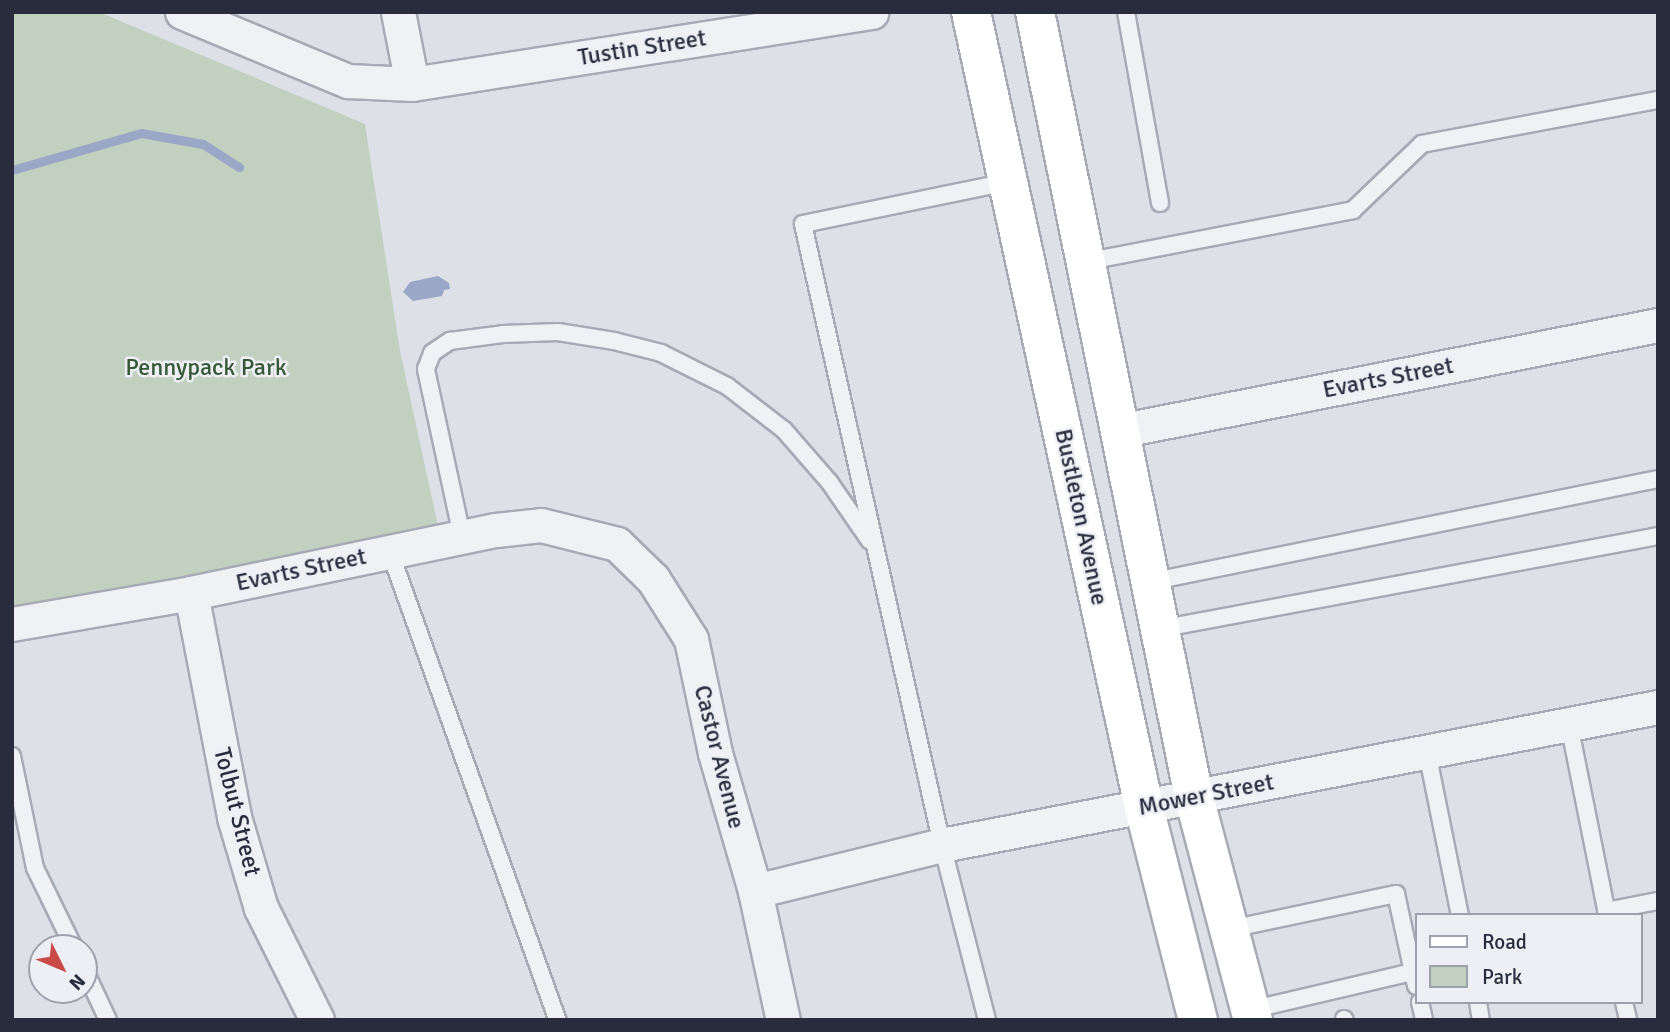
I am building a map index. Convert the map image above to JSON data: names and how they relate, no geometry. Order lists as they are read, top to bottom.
{
  "streets": {
    "main road": ["Bustleton Avenue"],
    "street": [
      "Tustin Street",
      "Evarts Street",
      "Castor Avenue",
      "Mower Street",
      "Tolbut Street"
    ]
  },
  "crossings": [
    ["Evarts Street", "Castor Avenue"],
    ["Evarts Street", "Tolbut Street"],
    ["Bustleton Avenue", "Mower Street"],
    ["Castor Avenue", "Mower Street"]
  ],
  "parks": ["Pennypack Park"],
  "legend": ["Road", "Park"],
  "north": "bottom right"
}
